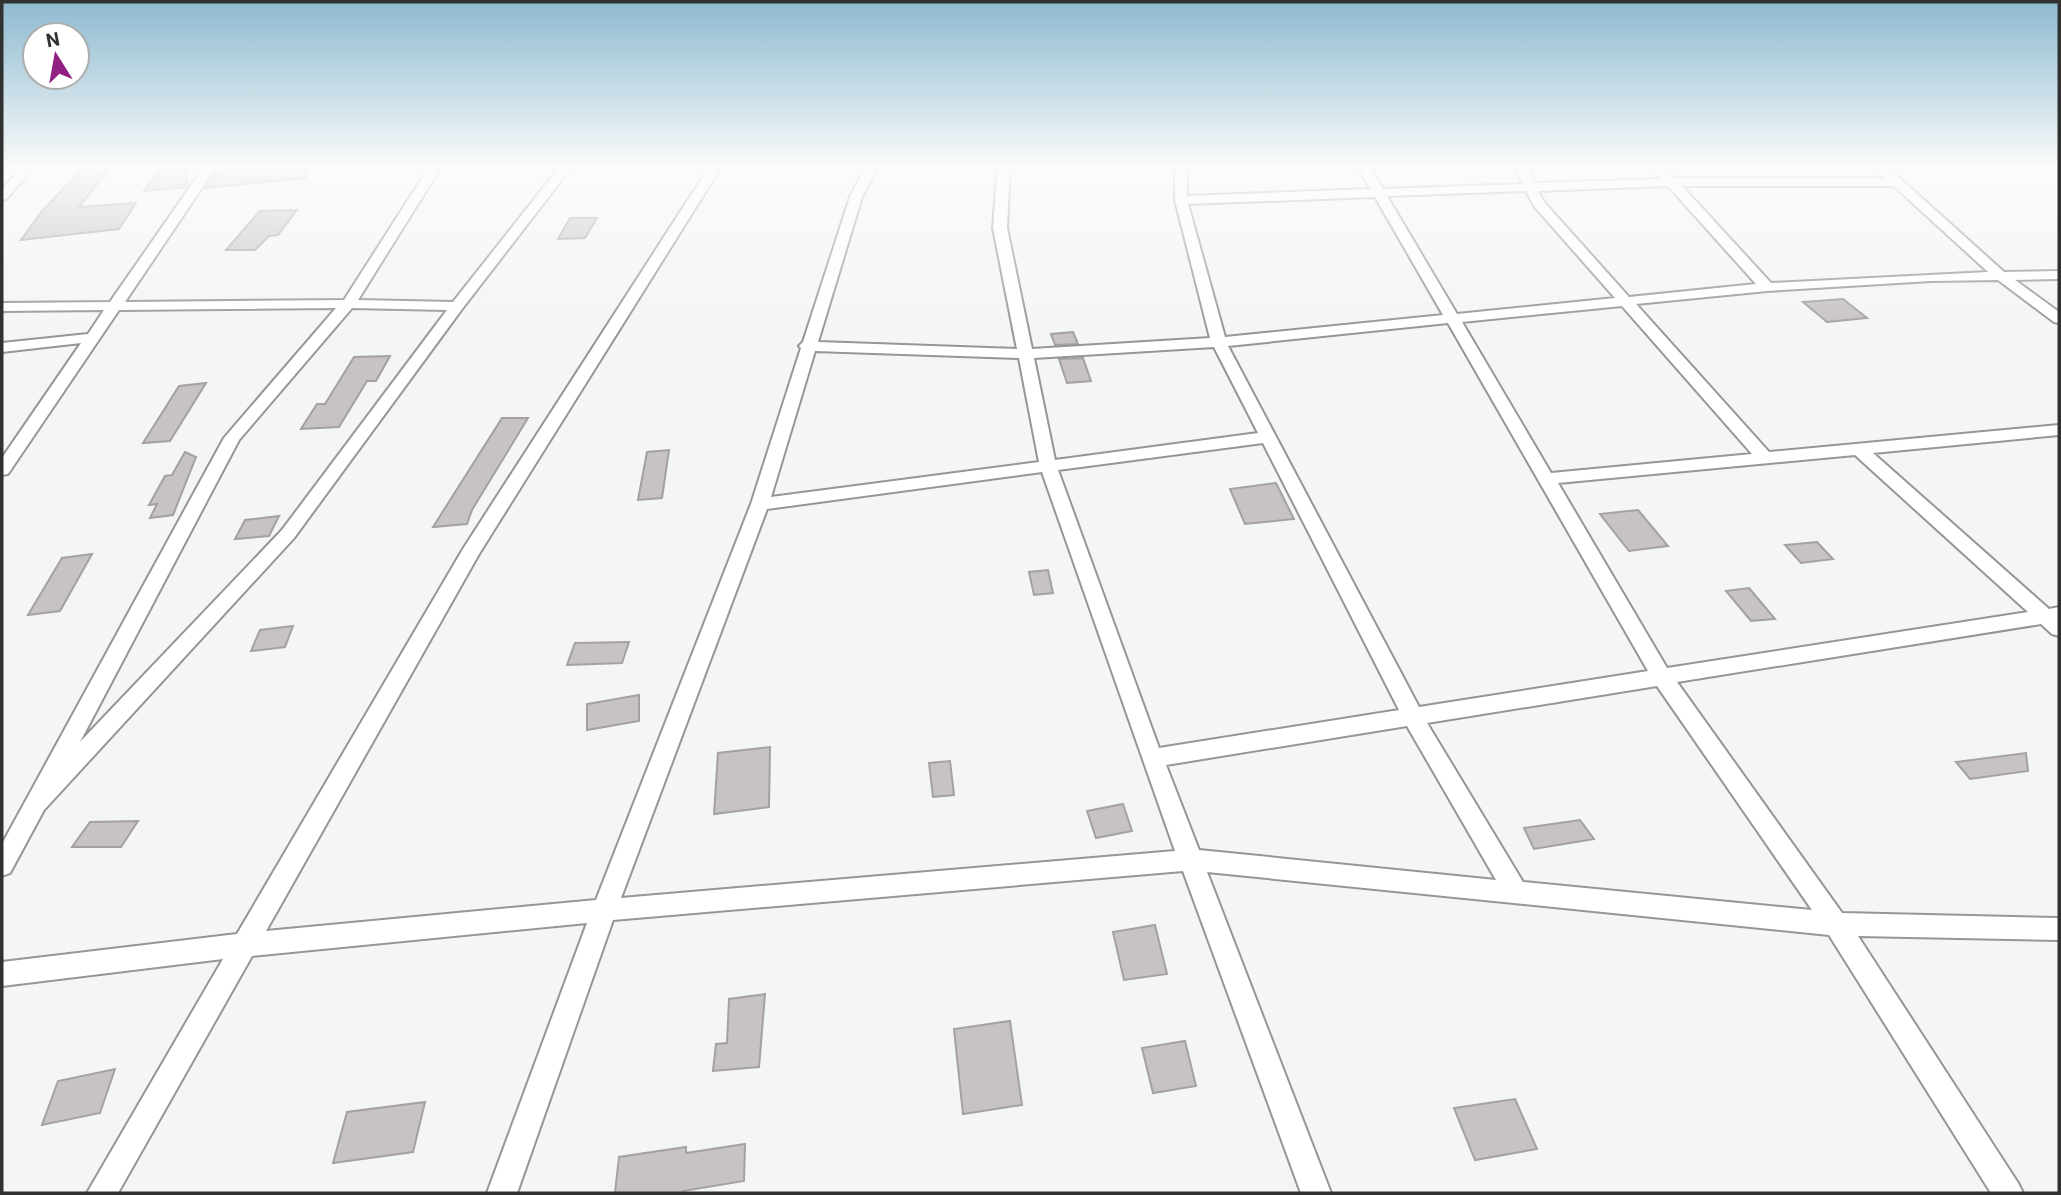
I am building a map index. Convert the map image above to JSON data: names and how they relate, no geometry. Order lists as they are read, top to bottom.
{
  "north": "top"
}
